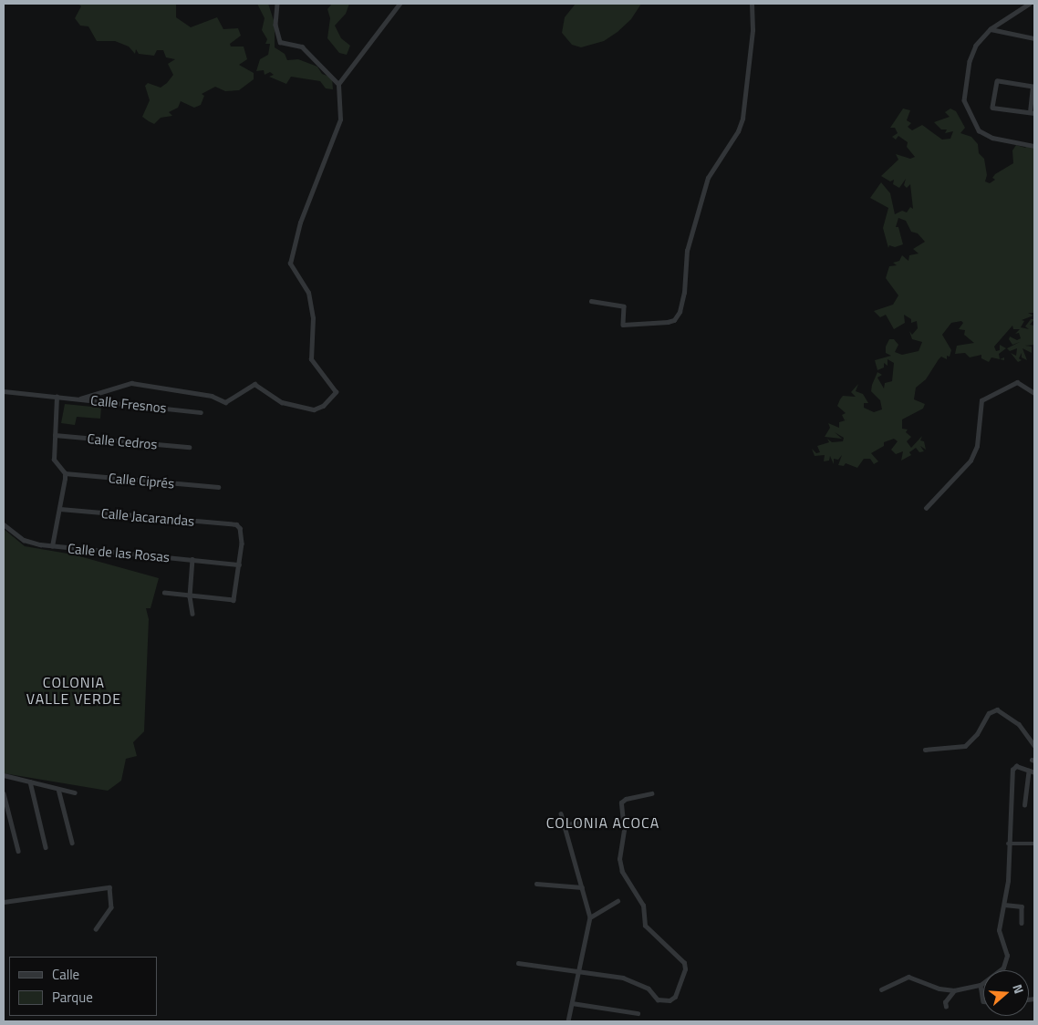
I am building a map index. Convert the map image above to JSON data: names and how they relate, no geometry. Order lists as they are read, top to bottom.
{
  "streets": {
    "street": [
      "Calle Fresnos",
      "Calle Cedros",
      "Calle Ciprés",
      "Calle Jacarandas",
      "Calle de las Rosas"
    ]
  },
  "crossings": [
    ["Calle Jacarandas", "Calle de las Rosas"]
  ],
  "districts": ["COLONIA VALLE VERDE", "COLONIA ACOCA"],
  "legend": ["Calle", "Parque"],
  "north": "right"
}
